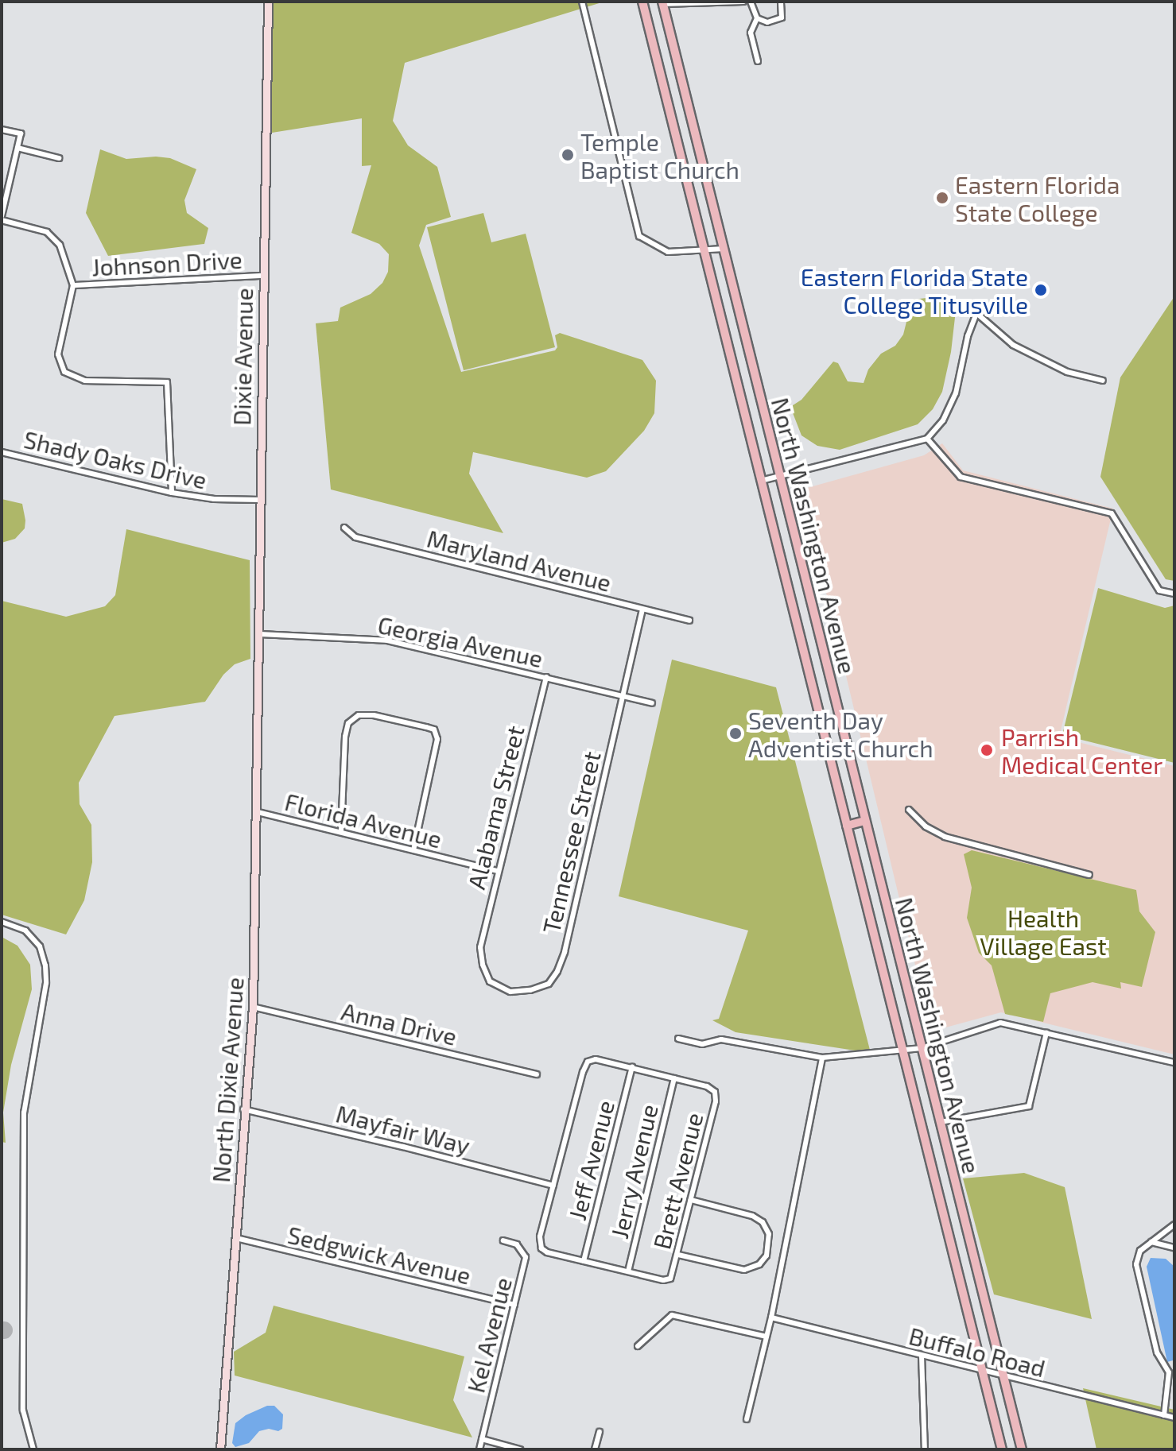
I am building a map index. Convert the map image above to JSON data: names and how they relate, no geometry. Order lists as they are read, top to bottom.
{
  "streets": {
    "main road": ["North Washington Avenue"],
    "street": [
      "Johnson Drive",
      "Dixie Avenue",
      "Shady Oaks Drive",
      "Maryland Avenue",
      "Georgia Avenue",
      "Alabama Street",
      "Florida Avenue",
      "Tennessee Street",
      "Anna Drive",
      "North Dixie Avenue",
      "Mayfair Way",
      "Jeff Avenue",
      "Jerry Avenue",
      "Brett Avenue",
      "Sedgwick Avenue",
      "Kel Avenue",
      "Buffalo Road"
    ]
  },
  "crossings": [
    ["Johnson Drive", "Dixie Avenue"],
    ["Dixie Avenue", "Shady Oaks Drive"],
    ["Dixie Avenue", "Georgia Avenue"],
    ["Dixie Avenue", "North Dixie Avenue"],
    ["North Washington Avenue", "Buffalo Road"],
    ["Maryland Avenue", "Tennessee Street"],
    ["Georgia Avenue", "Alabama Street"],
    ["Georgia Avenue", "Tennessee Street"],
    ["Alabama Street", "Florida Avenue"],
    ["Alabama Street", "Tennessee Street"],
    ["Florida Avenue", "North Dixie Avenue"],
    ["Anna Drive", "North Dixie Avenue"],
    ["North Dixie Avenue", "Mayfair Way"],
    ["North Dixie Avenue", "Sedgwick Avenue"],
    ["Jerry Avenue", "Brett Avenue"],
    ["Sedgwick Avenue", "Kel Avenue"]
  ],
  "parks": ["Health Village East"],
  "places": [
    "Temple Baptist Church",
    "Eastern Florida State College",
    "Eastern Florida State College Titusville",
    "Seventh Day Adventist Church",
    "Parrish Medical Center"
  ]
}
